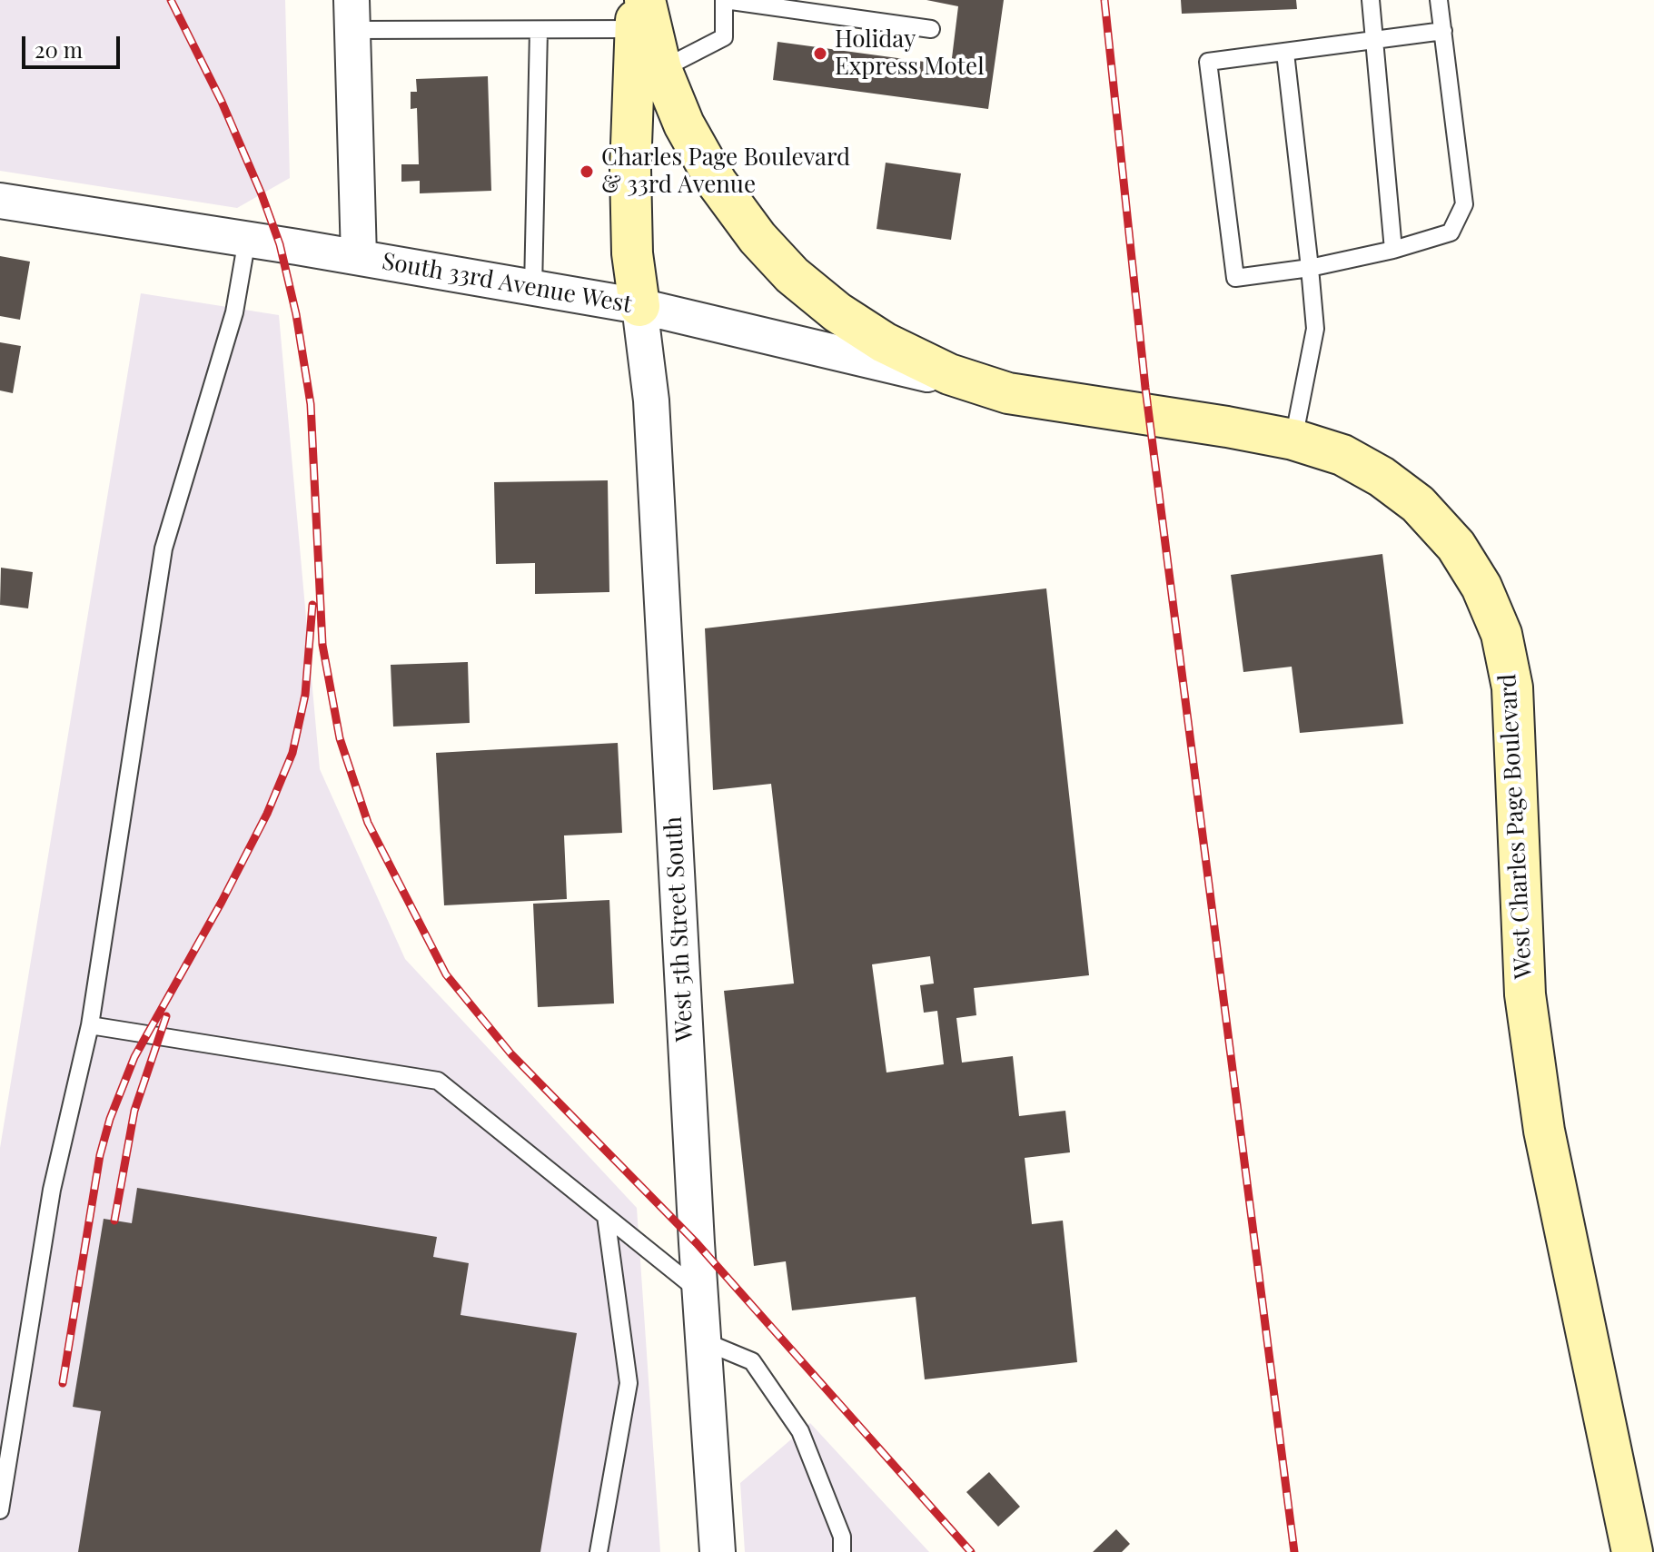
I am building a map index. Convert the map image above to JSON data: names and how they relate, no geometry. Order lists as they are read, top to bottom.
{
  "streets": {
    "main road": ["West Charles Page Boulevard"],
    "street": ["South 33rd Avenue West", "West 5th Street South"]
  },
  "crossings": [
    ["South 33rd Avenue West", "West Charles Page Boulevard"],
    ["South 33rd Avenue West", "West 5th Street South"]
  ],
  "places": ["Holiday Express Motel", "Charles Page Boulevard & 33rd Avenue"],
  "scale_bar": "20 m"
}
